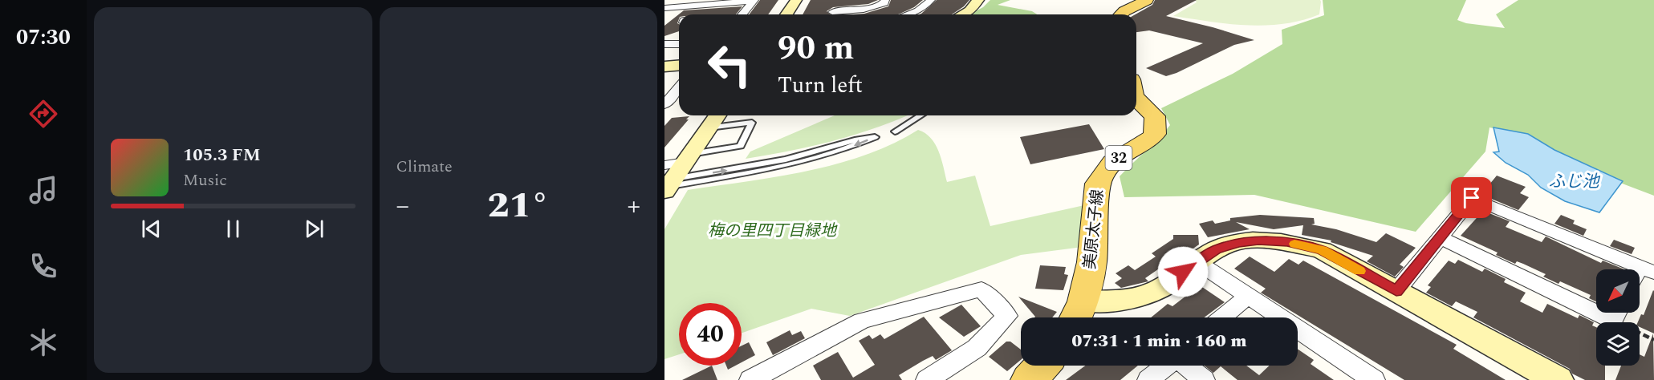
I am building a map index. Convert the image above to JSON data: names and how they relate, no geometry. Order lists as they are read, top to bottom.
{
  "streets": {
    "main road": ["32", "美原太子線"]
  },
  "water": ["ふじ池"],
  "parks": ["梅の里四丁目緑地"],
  "north": "bottom left",
  "page": {
    "tabs": "07:30",
    "tile": "Climate",
    "turn": ["90 m", "Turn left"],
    "song": ["105.3 FM", "Music"],
    "heat": ["−", "21°", "+"],
    "limit": "40",
    "trip": "07:31 · 1 min · 160 m"
  }
}
